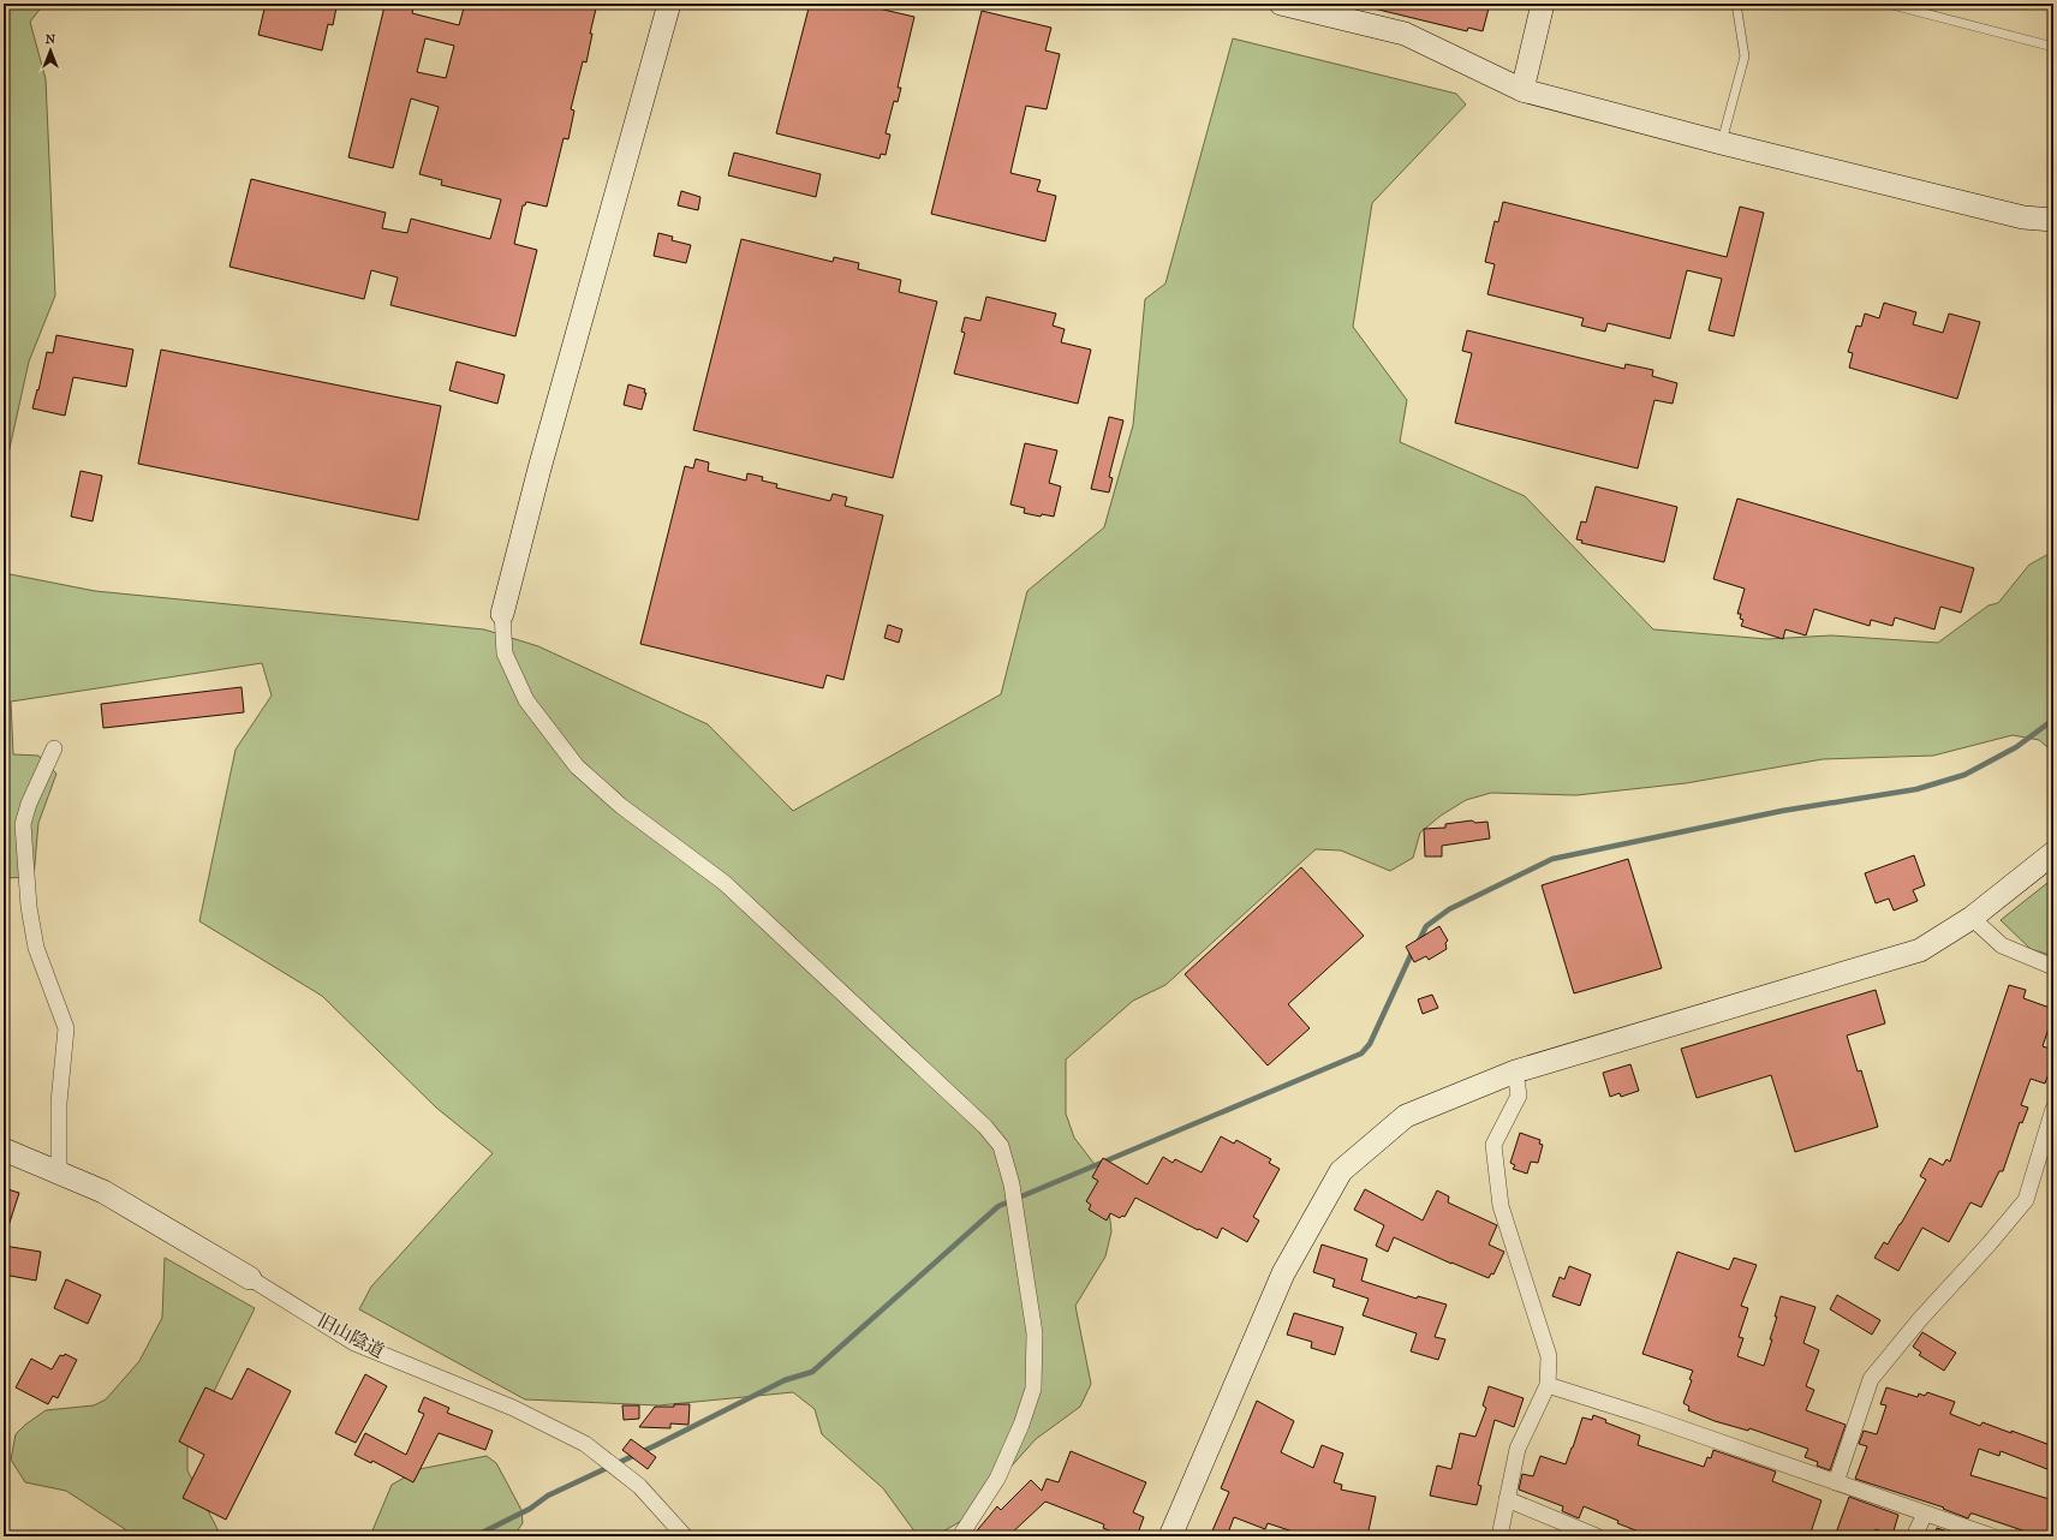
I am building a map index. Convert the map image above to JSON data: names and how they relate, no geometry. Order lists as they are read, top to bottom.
{
  "streets": {
    "street": ["旧山陰道"]
  },
  "north": "top"
}
